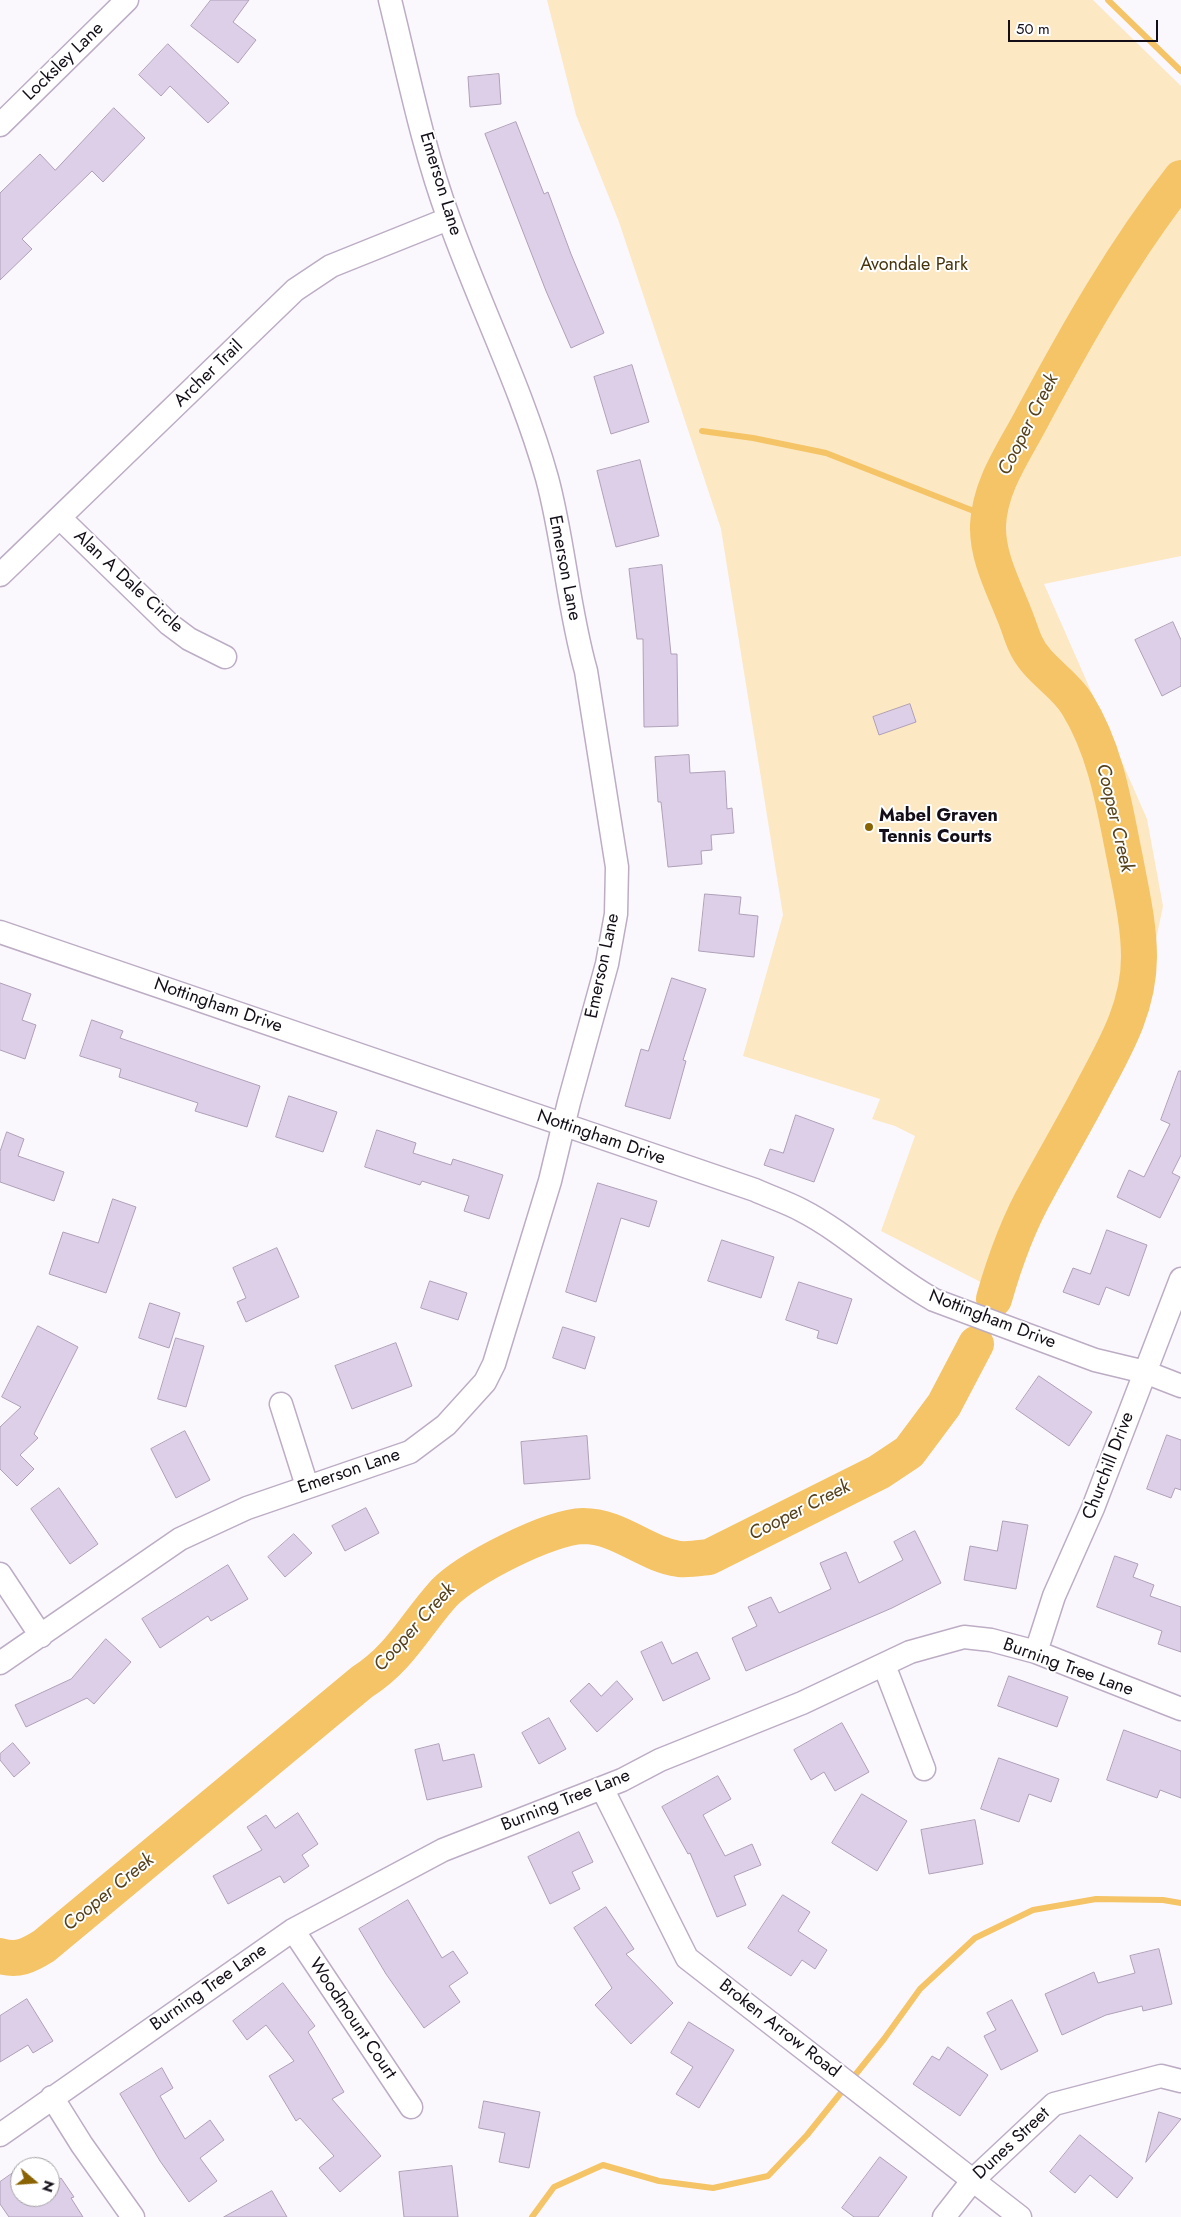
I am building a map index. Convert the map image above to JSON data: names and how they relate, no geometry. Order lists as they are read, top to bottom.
{
  "streets": {
    "street": [
      "Locksley Lane",
      "Emerson Lane",
      "Archer Trail",
      "Alan A Dale Circle",
      "Nottingham Drive",
      "Churchill Drive",
      "Burning Tree Lane",
      "Woodmount Court",
      "Broken Arrow Road",
      "Dunes Street"
    ]
  },
  "crossings": [
    ["Emerson Lane", "Archer Trail"],
    ["Emerson Lane", "Nottingham Drive"],
    ["Archer Trail", "Alan A Dale Circle"],
    ["Nottingham Drive", "Churchill Drive"],
    ["Churchill Drive", "Burning Tree Lane"],
    ["Burning Tree Lane", "Woodmount Court"],
    ["Burning Tree Lane", "Broken Arrow Road"],
    ["Broken Arrow Road", "Dunes Street"]
  ],
  "water": ["Cooper Creek"],
  "parks": ["Avondale Park"],
  "places": ["Mabel Graven Tennis Courts"],
  "scale_bar": "50 m",
  "north": "right"
}
